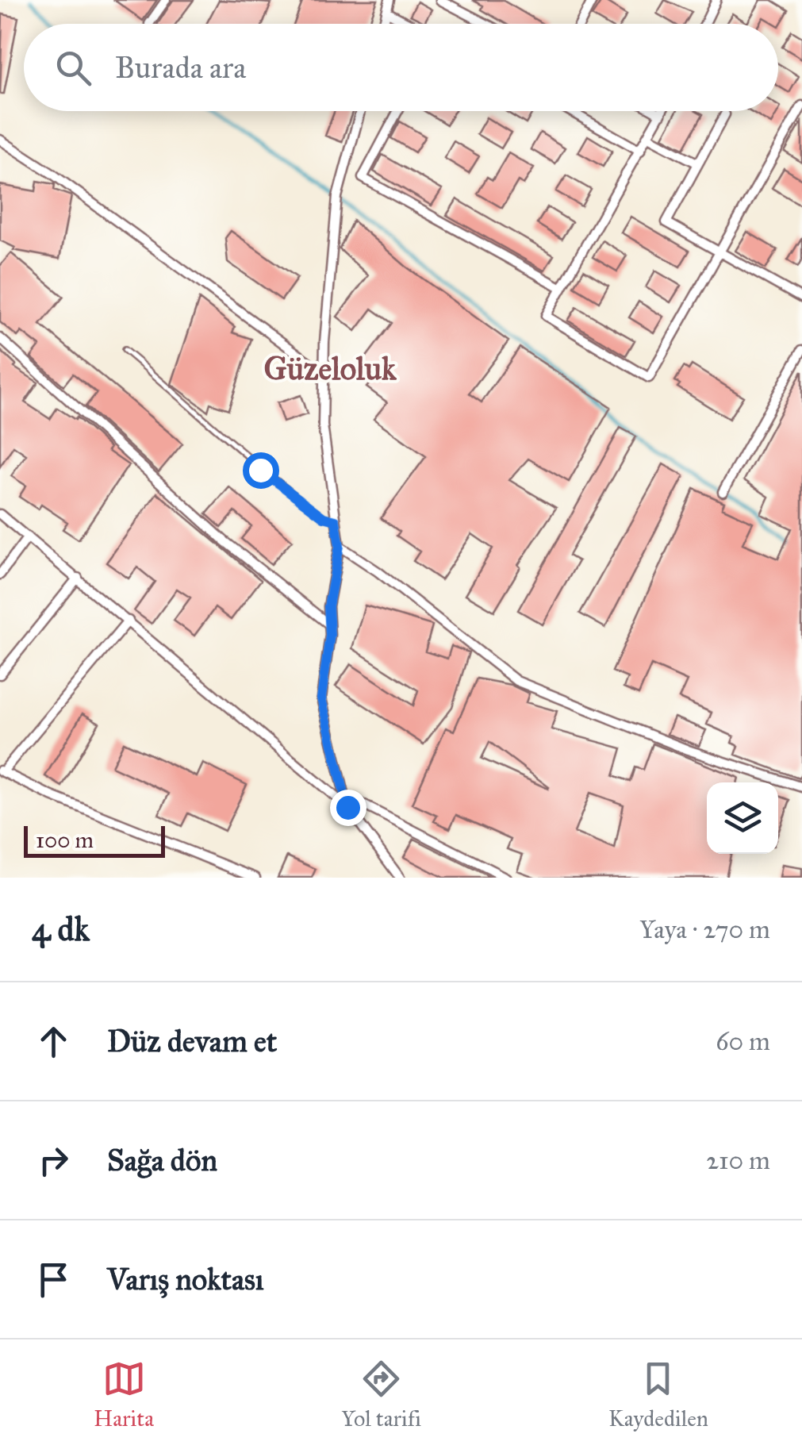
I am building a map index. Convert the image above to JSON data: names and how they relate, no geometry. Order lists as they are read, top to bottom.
{
  "districts": ["Güzeloluk"],
  "scale_bar": "100 m",
  "page": {
    "search": "Burada ara",
    "scale": "100 m",
    "heading": ["4 dk", "Yaya · 270 m"],
    "list": [
      ["Düz devam et", "60 m"],
      ["Sağa dön", "210 m"],
      "Varış noktası"
    ],
    "nav": ["Harita", "Yol tarifi", "Kaydedilen"]
  }
}
